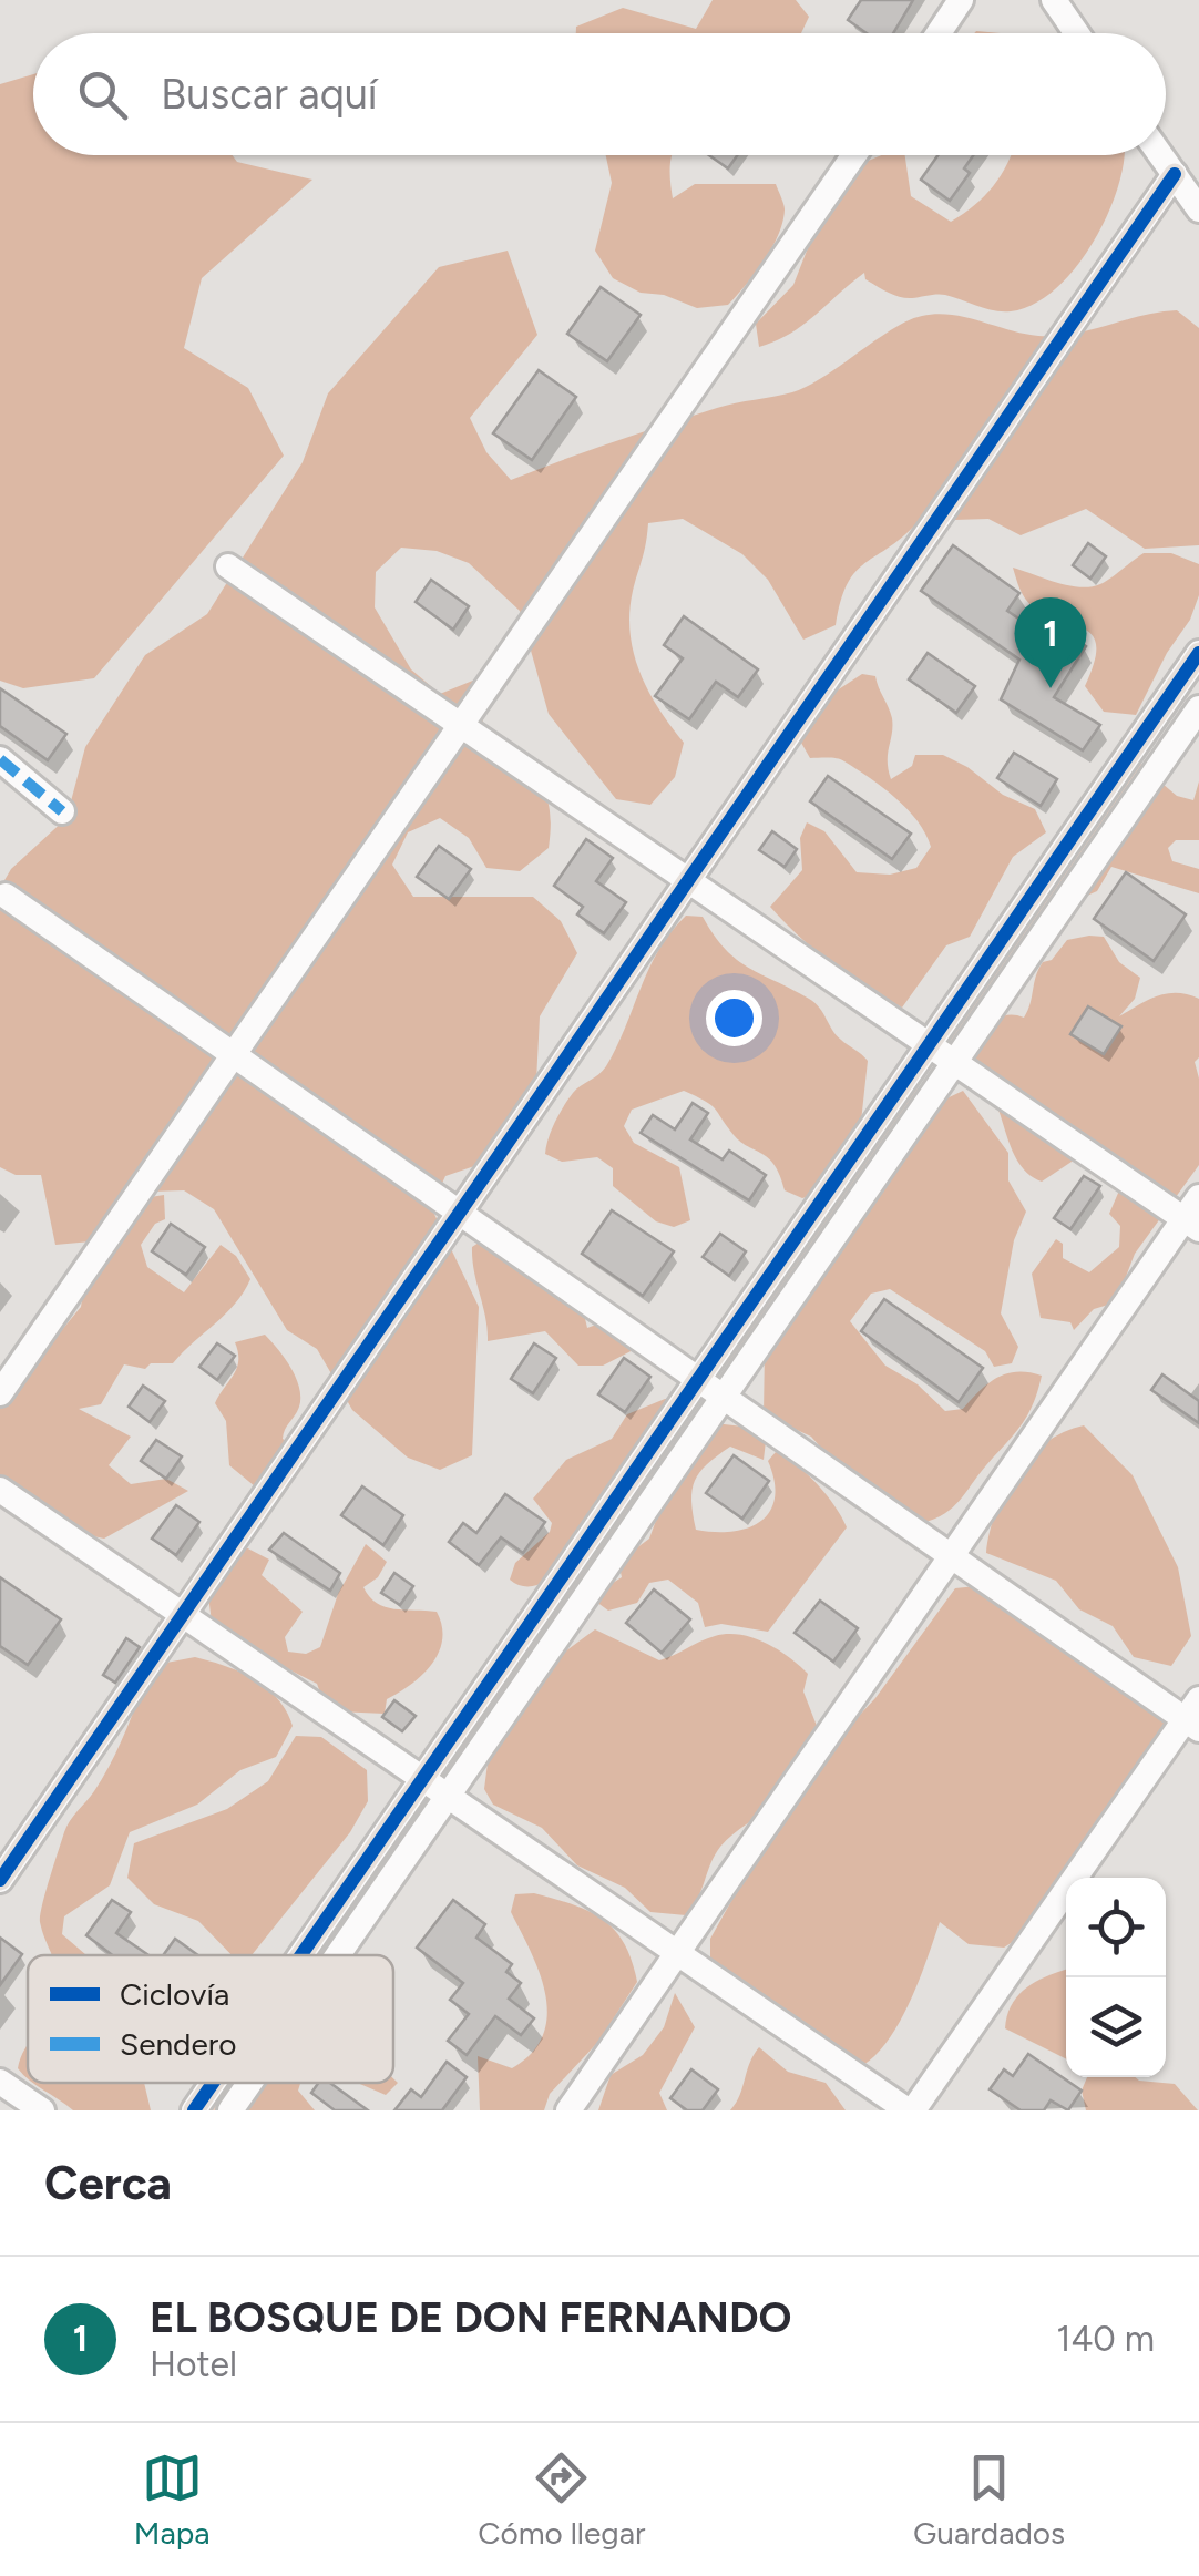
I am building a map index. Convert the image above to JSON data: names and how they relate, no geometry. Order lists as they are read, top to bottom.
{
  "legend": ["Ciclovía", "Sendero"],
  "page": {
    "search": "Buscar aquí",
    "pins": "1",
    "heading": "Cerca",
    "list": [
      {
        "mark": "1",
        "name": "EL BOSQUE DE DON FERNANDO",
        "note": "Hotel",
        "value": "140 m"
      }
    ],
    "nav": ["Mapa", "Cómo llegar", "Guardados"]
  }
}
